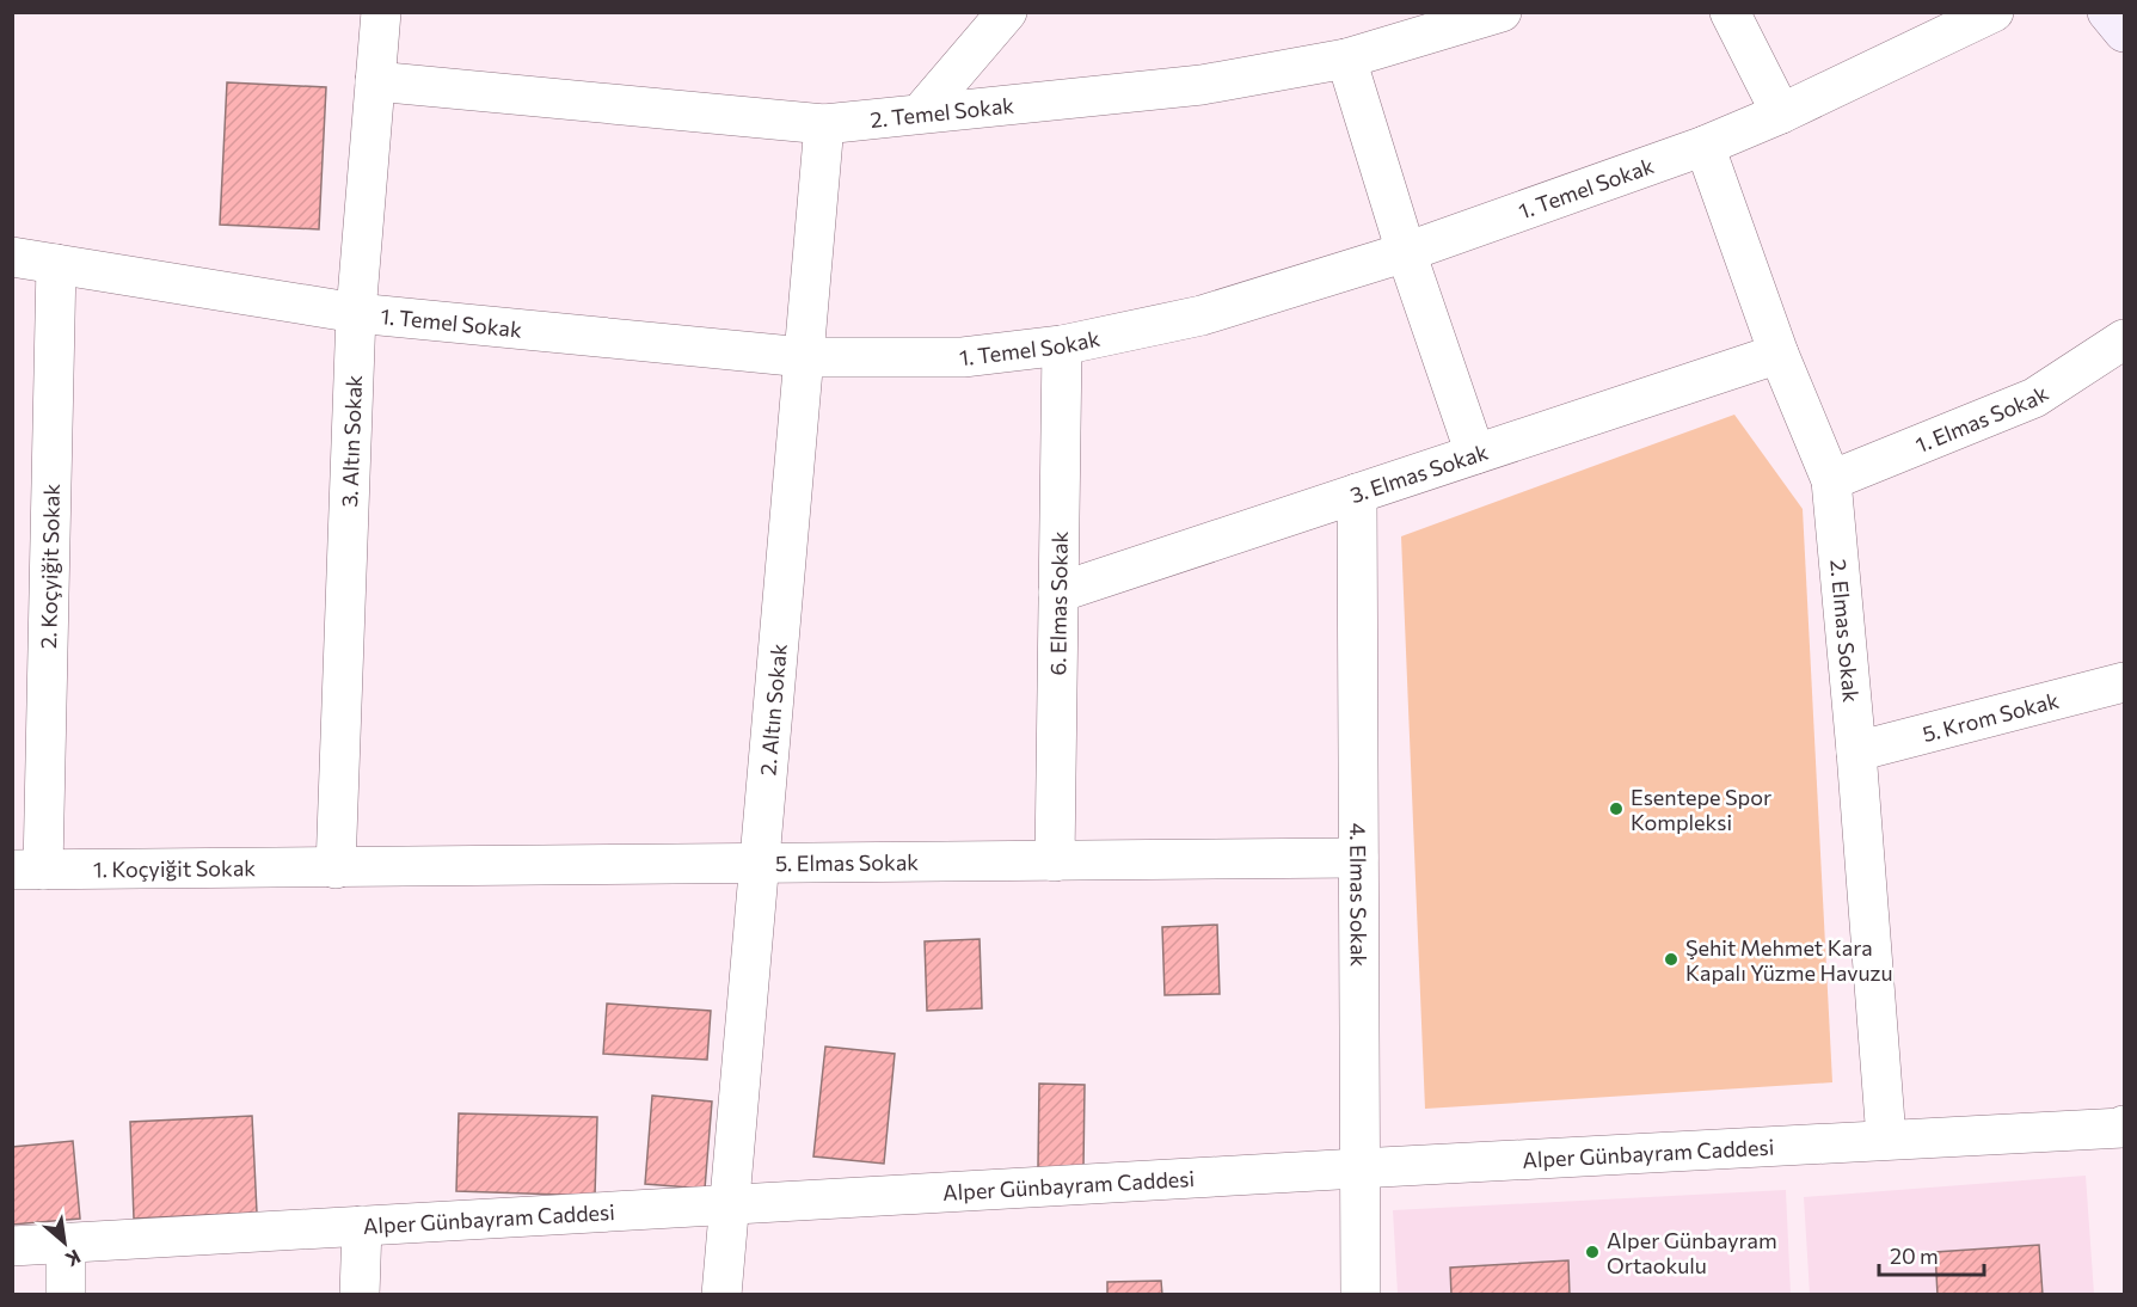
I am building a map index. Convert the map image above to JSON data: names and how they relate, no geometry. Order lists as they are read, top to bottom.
{
  "streets": {
    "street": [
      "2. Temel Sokak",
      "1. Temel Sokak",
      "1. Elmas Sokak",
      "3. Altın Sokak",
      "3. Elmas Sokak",
      "2. Koçyiğit Sokak",
      "6. Elmas Sokak",
      "2. Elmas Sokak",
      "2. Altın Sokak",
      "5. Krom Sokak",
      "5. Elmas Sokak",
      "1. Koçyiğit Sokak",
      "4. Elmas Sokak",
      "Alper Günbayram Caddesi"
    ]
  },
  "crossings": [
    ["2. Temel Sokak", "3. Altın Sokak"],
    ["2. Temel Sokak", "2. Altın Sokak"],
    ["1. Temel Sokak", "3. Altın Sokak"],
    ["1. Temel Sokak", "2. Koçyiğit Sokak"],
    ["1. Temel Sokak", "6. Elmas Sokak"],
    ["1. Temel Sokak", "2. Elmas Sokak"],
    ["1. Temel Sokak", "2. Altın Sokak"],
    ["1. Elmas Sokak", "2. Elmas Sokak"],
    ["3. Altın Sokak", "5. Elmas Sokak"],
    ["3. Altın Sokak", "1. Koçyiğit Sokak"],
    ["3. Elmas Sokak", "6. Elmas Sokak"],
    ["3. Elmas Sokak", "2. Elmas Sokak"],
    ["3. Elmas Sokak", "4. Elmas Sokak"],
    ["2. Koçyiğit Sokak", "1. Koçyiğit Sokak"],
    ["6. Elmas Sokak", "5. Elmas Sokak"],
    ["2. Elmas Sokak", "5. Krom Sokak"],
    ["2. Elmas Sokak", "Alper Günbayram Caddesi"],
    ["2. Altın Sokak", "5. Elmas Sokak"],
    ["2. Altın Sokak", "Alper Günbayram Caddesi"],
    ["5. Elmas Sokak", "1. Koçyiğit Sokak"],
    ["5. Elmas Sokak", "4. Elmas Sokak"],
    ["4. Elmas Sokak", "Alper Günbayram Caddesi"]
  ],
  "places": ["Esentepe Spor Kompleksi", "Şehit Mehmet Kara Kapalı Yüzme Havuzu", "Alper Günbayram Ortaokulu"],
  "scale_bar": "20 m",
  "north": "bottom right"
}
